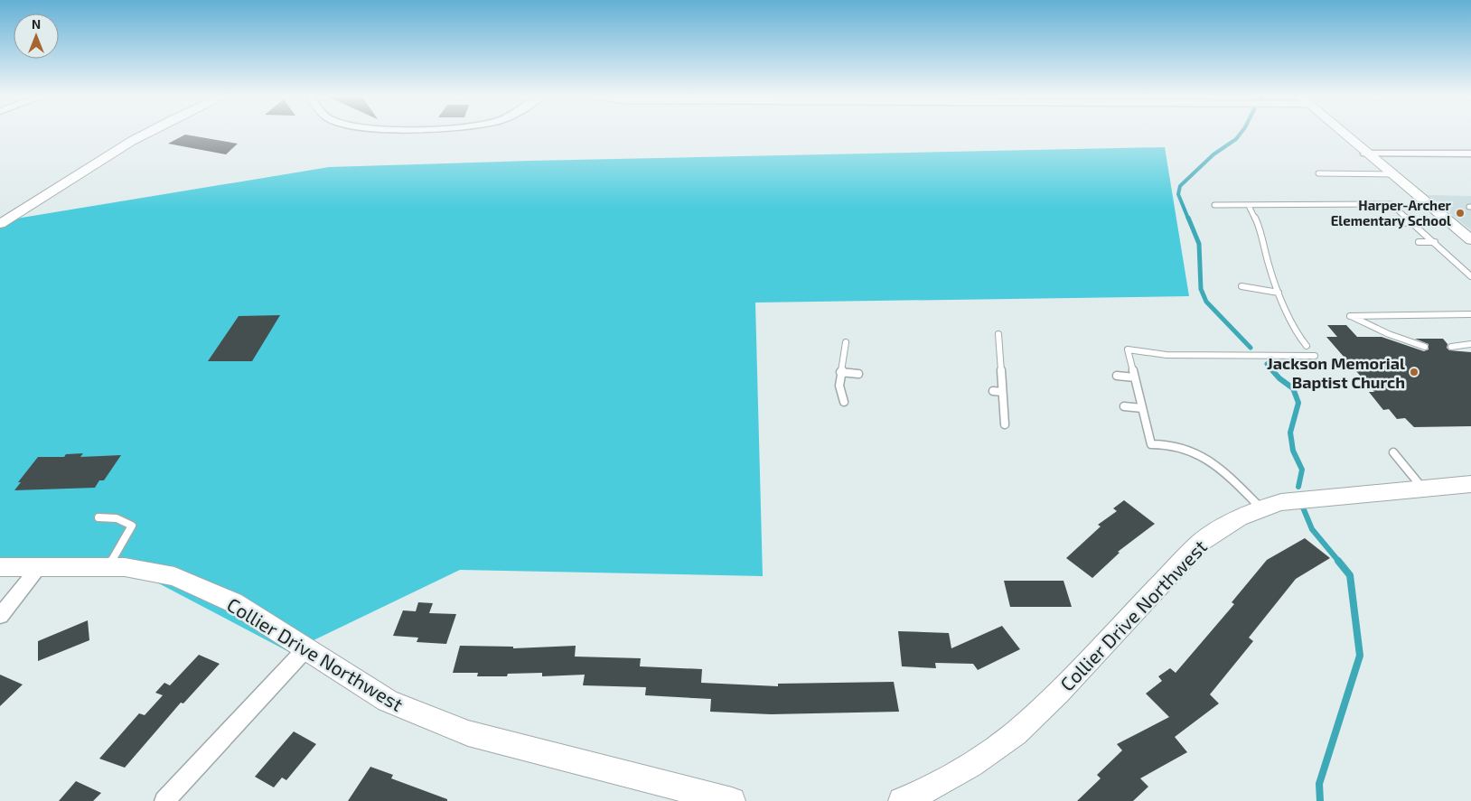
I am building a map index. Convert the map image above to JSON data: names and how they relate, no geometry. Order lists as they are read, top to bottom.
{
  "streets": {
    "main road": ["Collier Drive Northwest"]
  },
  "places": ["Harper-Archer Elementary School", "Jackson Memorial Baptist Church"],
  "north": "top"
}
